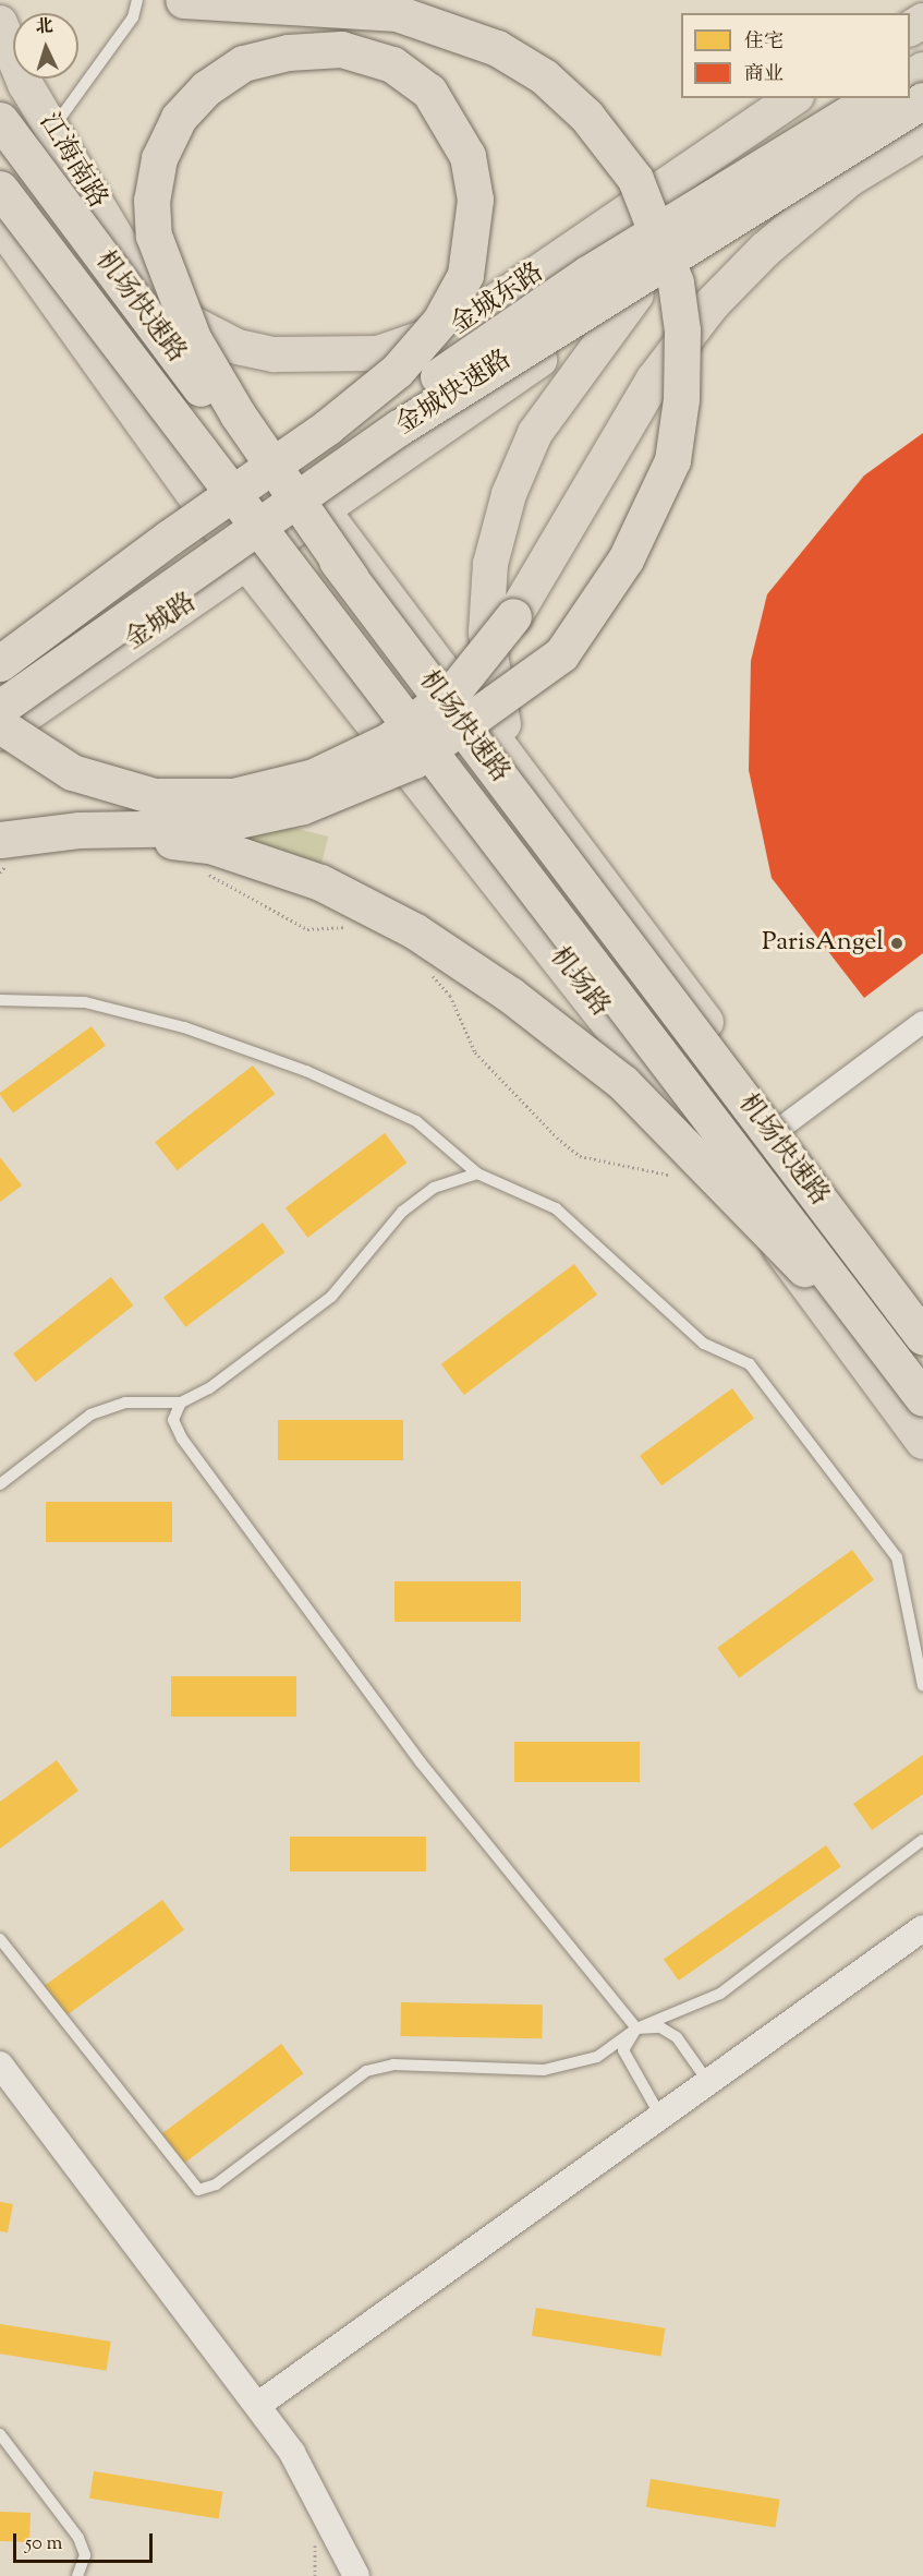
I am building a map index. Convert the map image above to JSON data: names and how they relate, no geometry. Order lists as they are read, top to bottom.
{
  "streets": {
    "highway": ["机场快速路", "金城快速路"],
    "main road": [
      "江海南路",
      "金城东路",
      "金城路",
      "机场路"
    ]
  },
  "crossings": [
    ["江海南路", "金城东路"],
    ["江海南路", "金城路"],
    ["金城东路", "机场路"],
    ["金城路", "机场路"]
  ],
  "places": ["ParisAngel"],
  "legend": ["住宅", "商业"],
  "scale_bar": "50 m",
  "north": "top"
}
